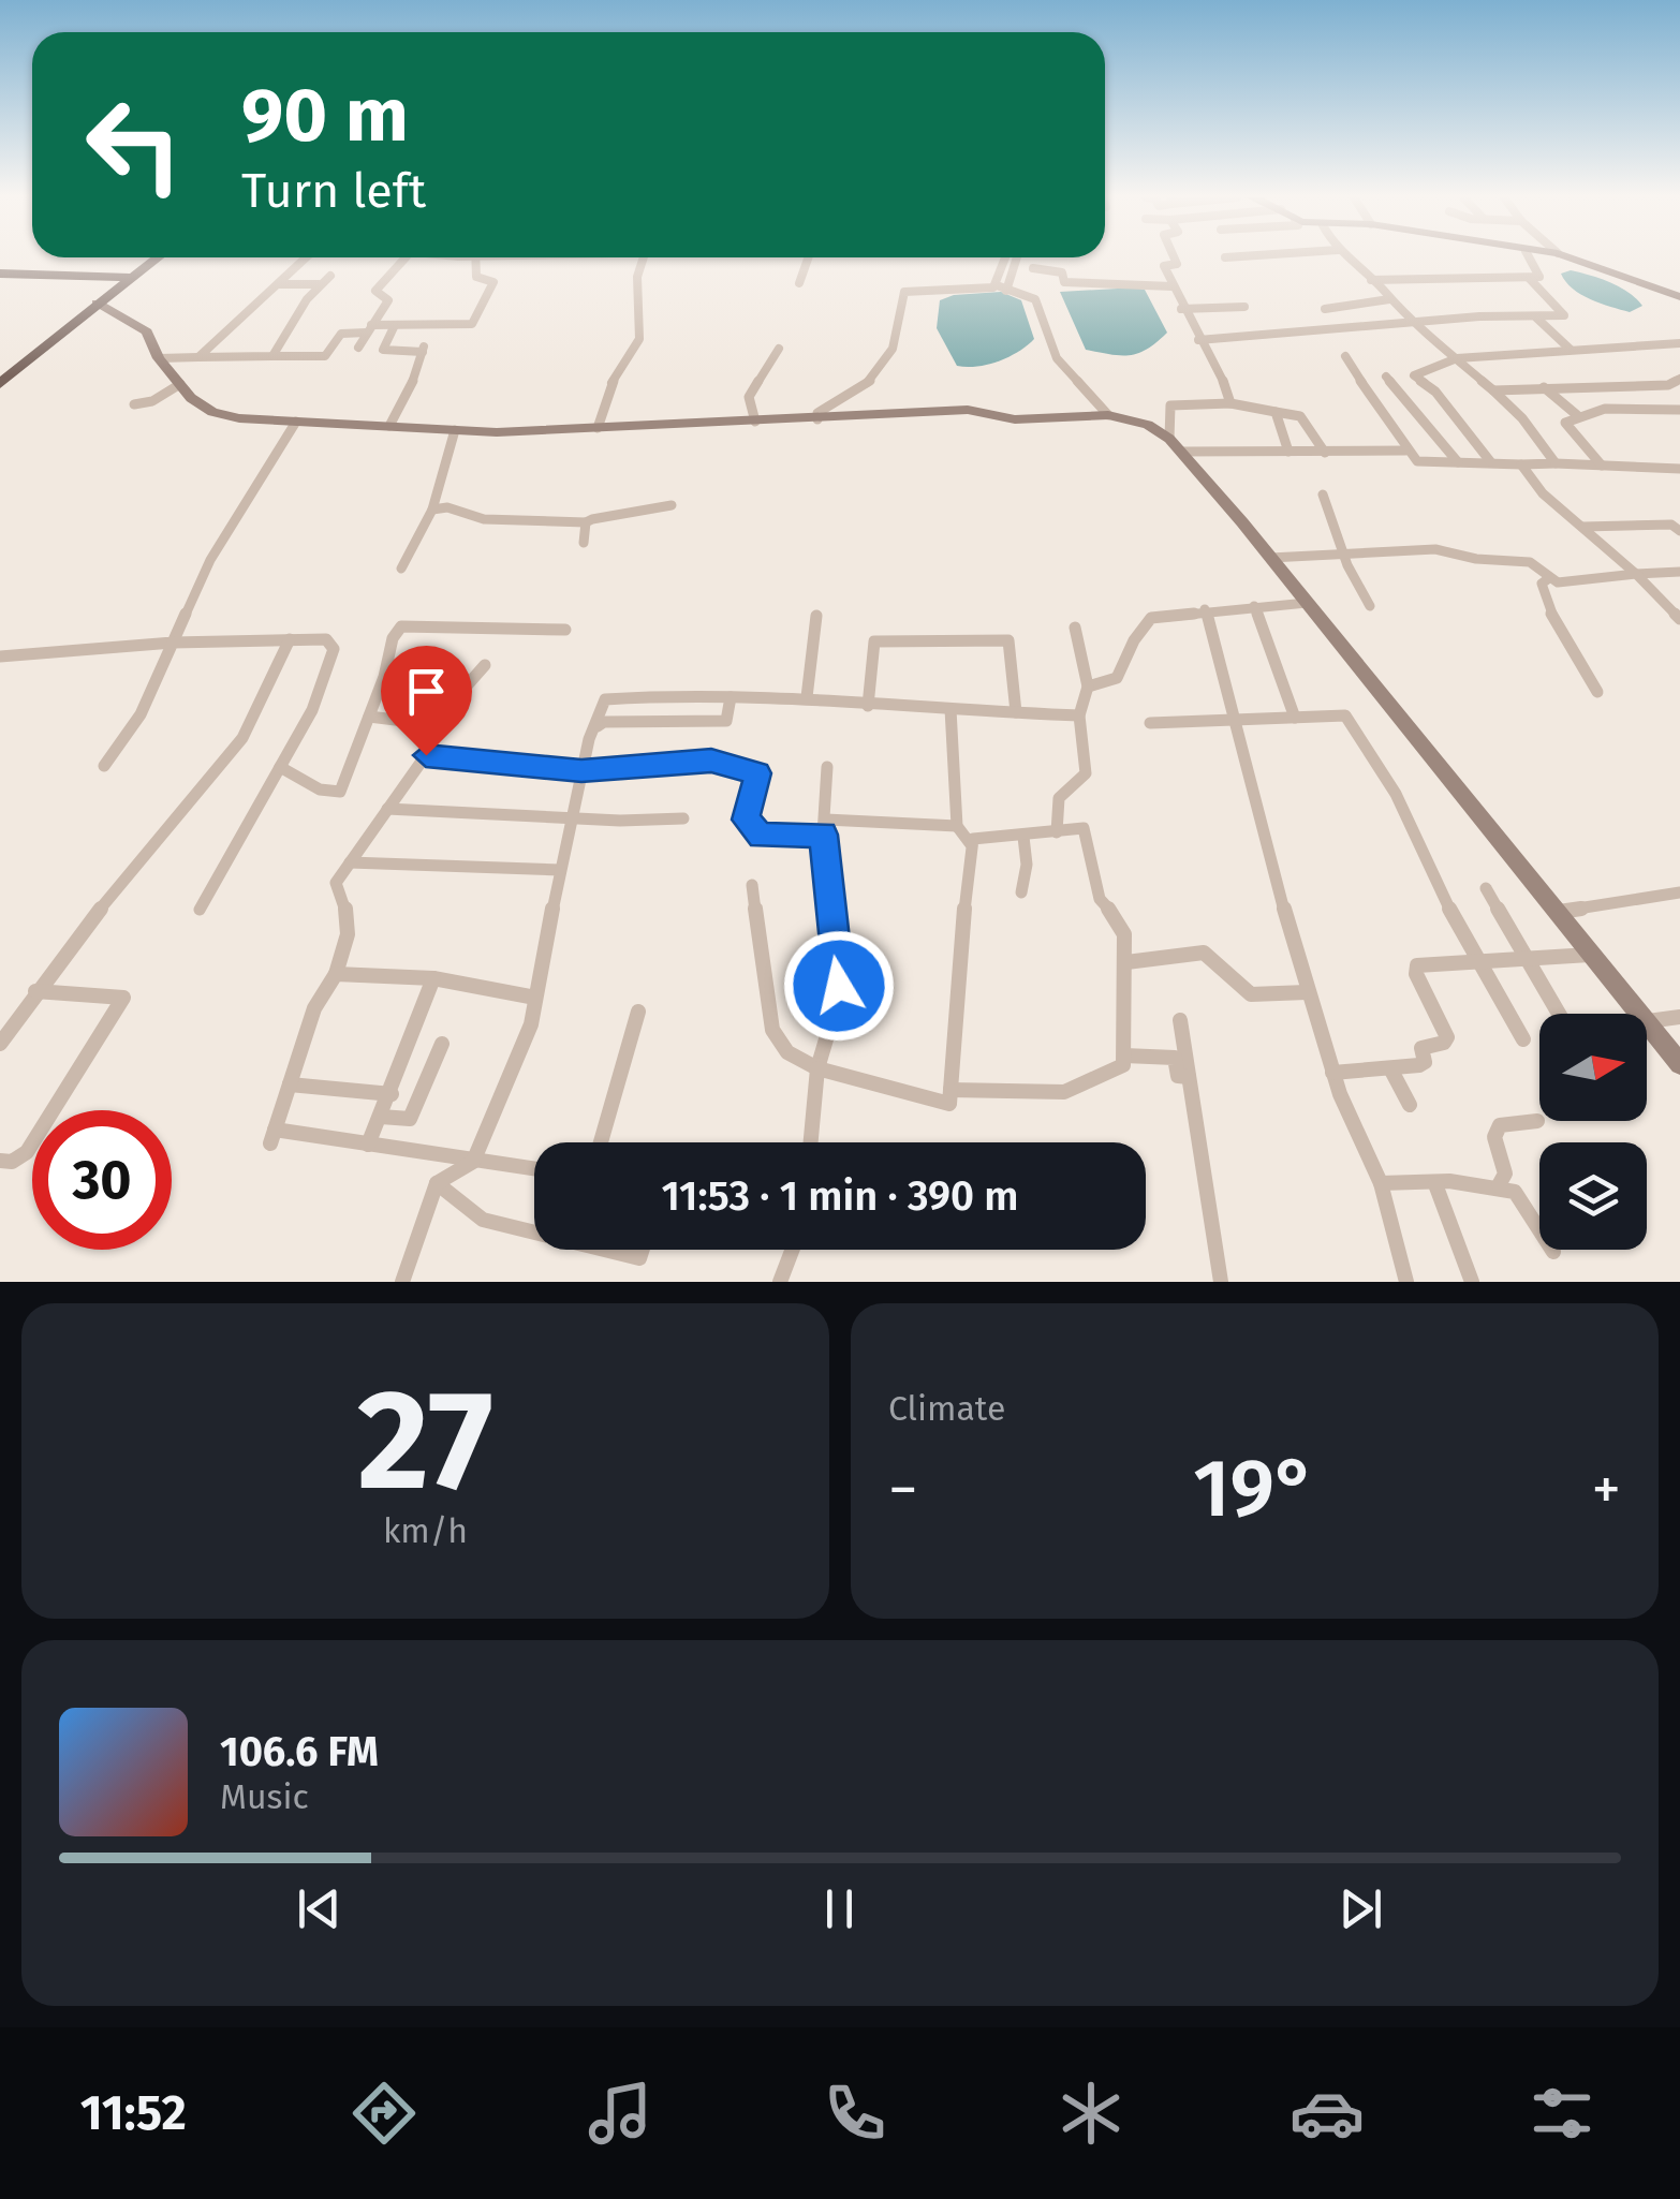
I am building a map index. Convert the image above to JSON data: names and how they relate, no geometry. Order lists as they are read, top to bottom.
{
  "north": "right",
  "page": {
    "turn": ["90 m", "Turn left"],
    "limit": "30",
    "trip": "11:53 · 1 min · 390 m",
    "tile": [
      ["27", "km/h"],
      "Climate"
    ],
    "heat": ["−", "19°", "+"],
    "song": ["106.6 FM", "Music"],
    "tabs": "11:52"
  }
}
